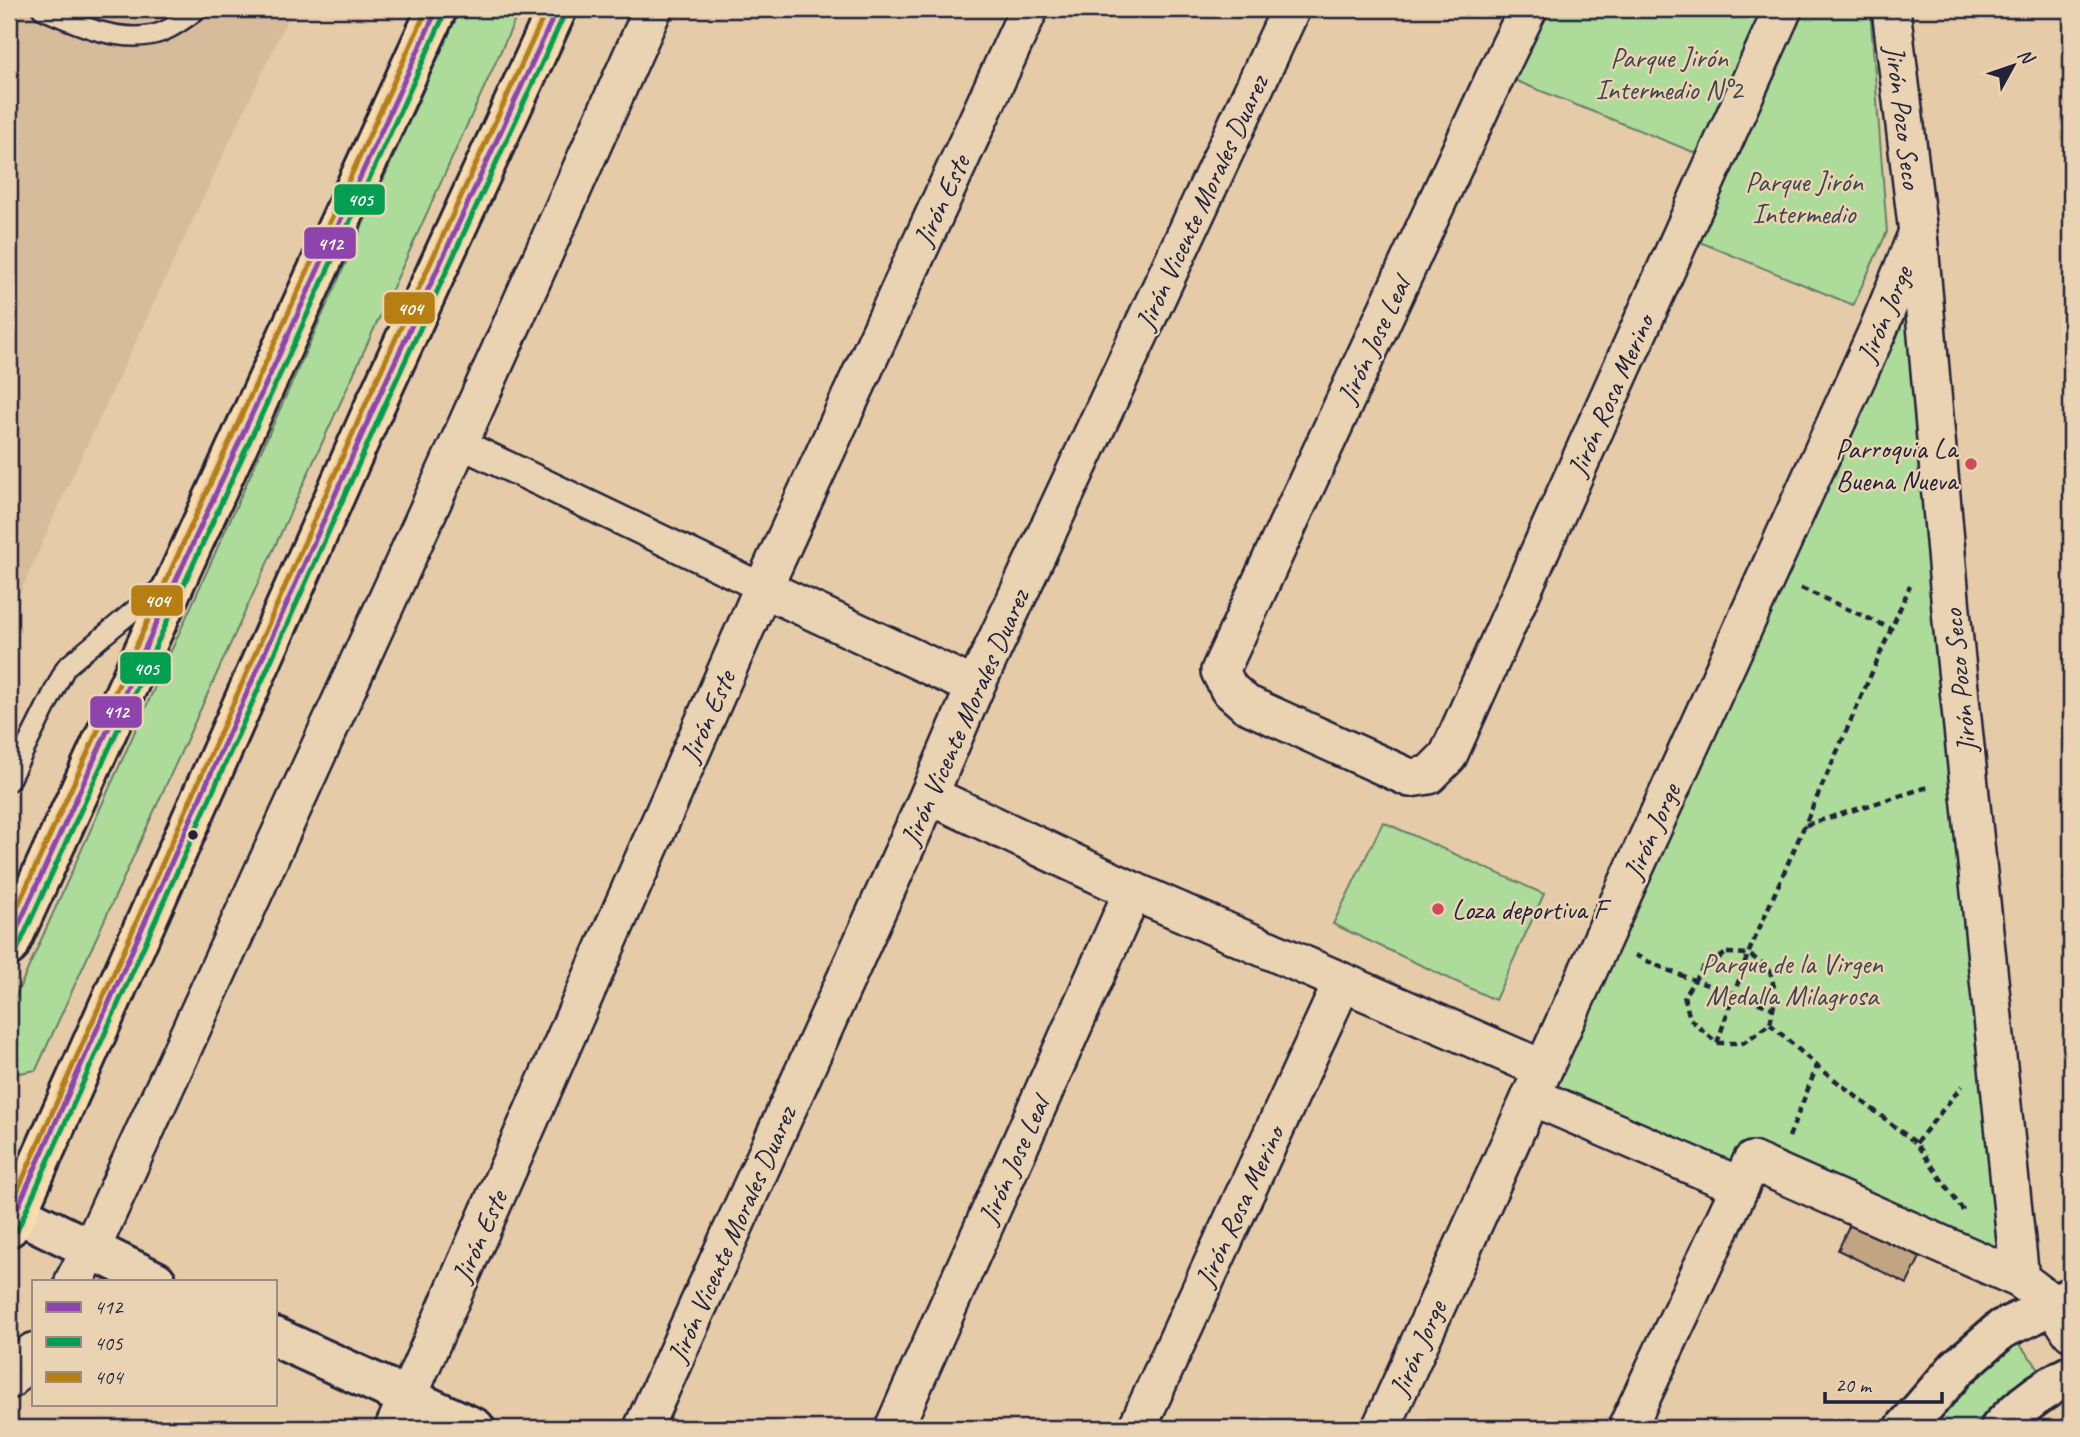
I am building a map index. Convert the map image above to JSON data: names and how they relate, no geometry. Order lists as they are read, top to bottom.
{
  "streets": {
    "street": [
      "Jirón Pozo Seco",
      "Jirón Este",
      "Jirón Vicente Morales Duarez",
      "Jirón Jorge",
      "Jirón Jose Leal",
      "Jirón Rosa Merino"
    ]
  },
  "crossings": [
    ["Jirón Pozo Seco", "Jirón Jorge"],
    ["Jirón Jose Leal", "Jirón Rosa Merino"]
  ],
  "parks": ["Parque Jirón Intermedio N°2", "Parque Jirón Intermedio", "Parque de la Virgen Medalla Milagrosa"],
  "places": ["Parroquia La Buena Nueva", "Loza deportiva F"],
  "lines": ["transit line 412", "transit line 404", "transit line 405"],
  "legend": ["412", "405", "404"],
  "scale_bar": "20 m",
  "north": "top right"
}
